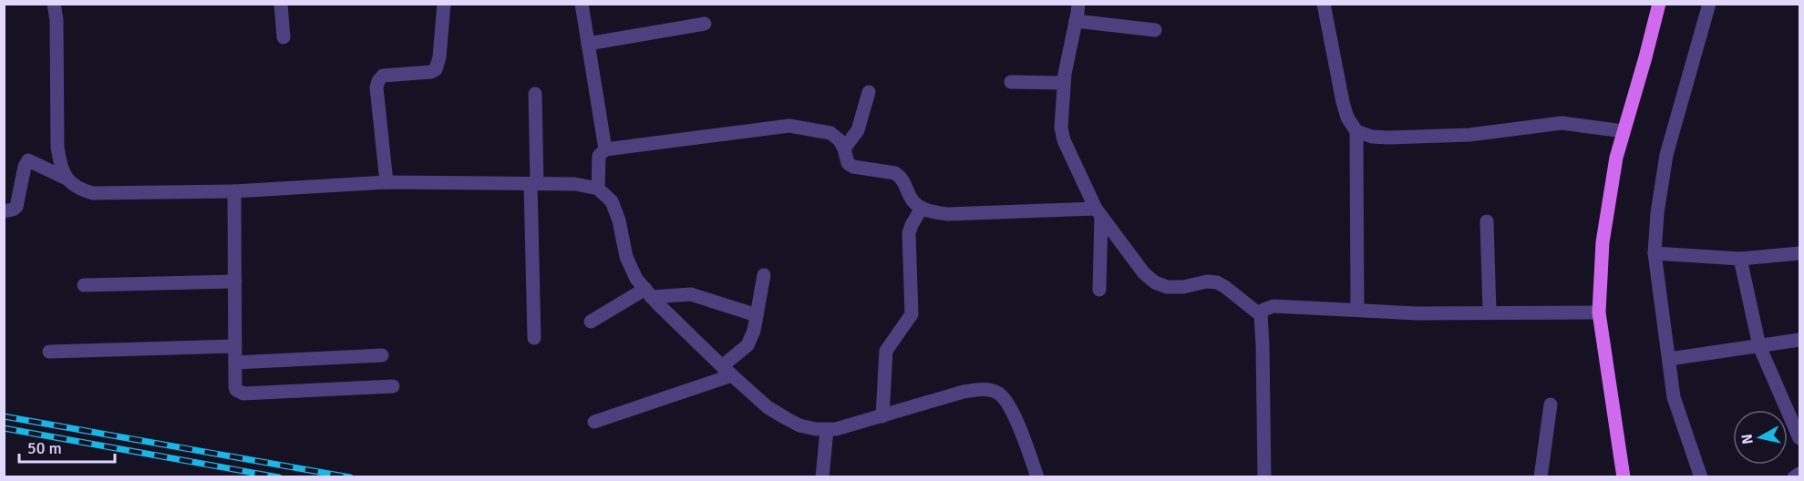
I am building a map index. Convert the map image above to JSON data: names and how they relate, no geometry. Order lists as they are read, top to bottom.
{
  "scale_bar": "50 m",
  "north": "left"
}
